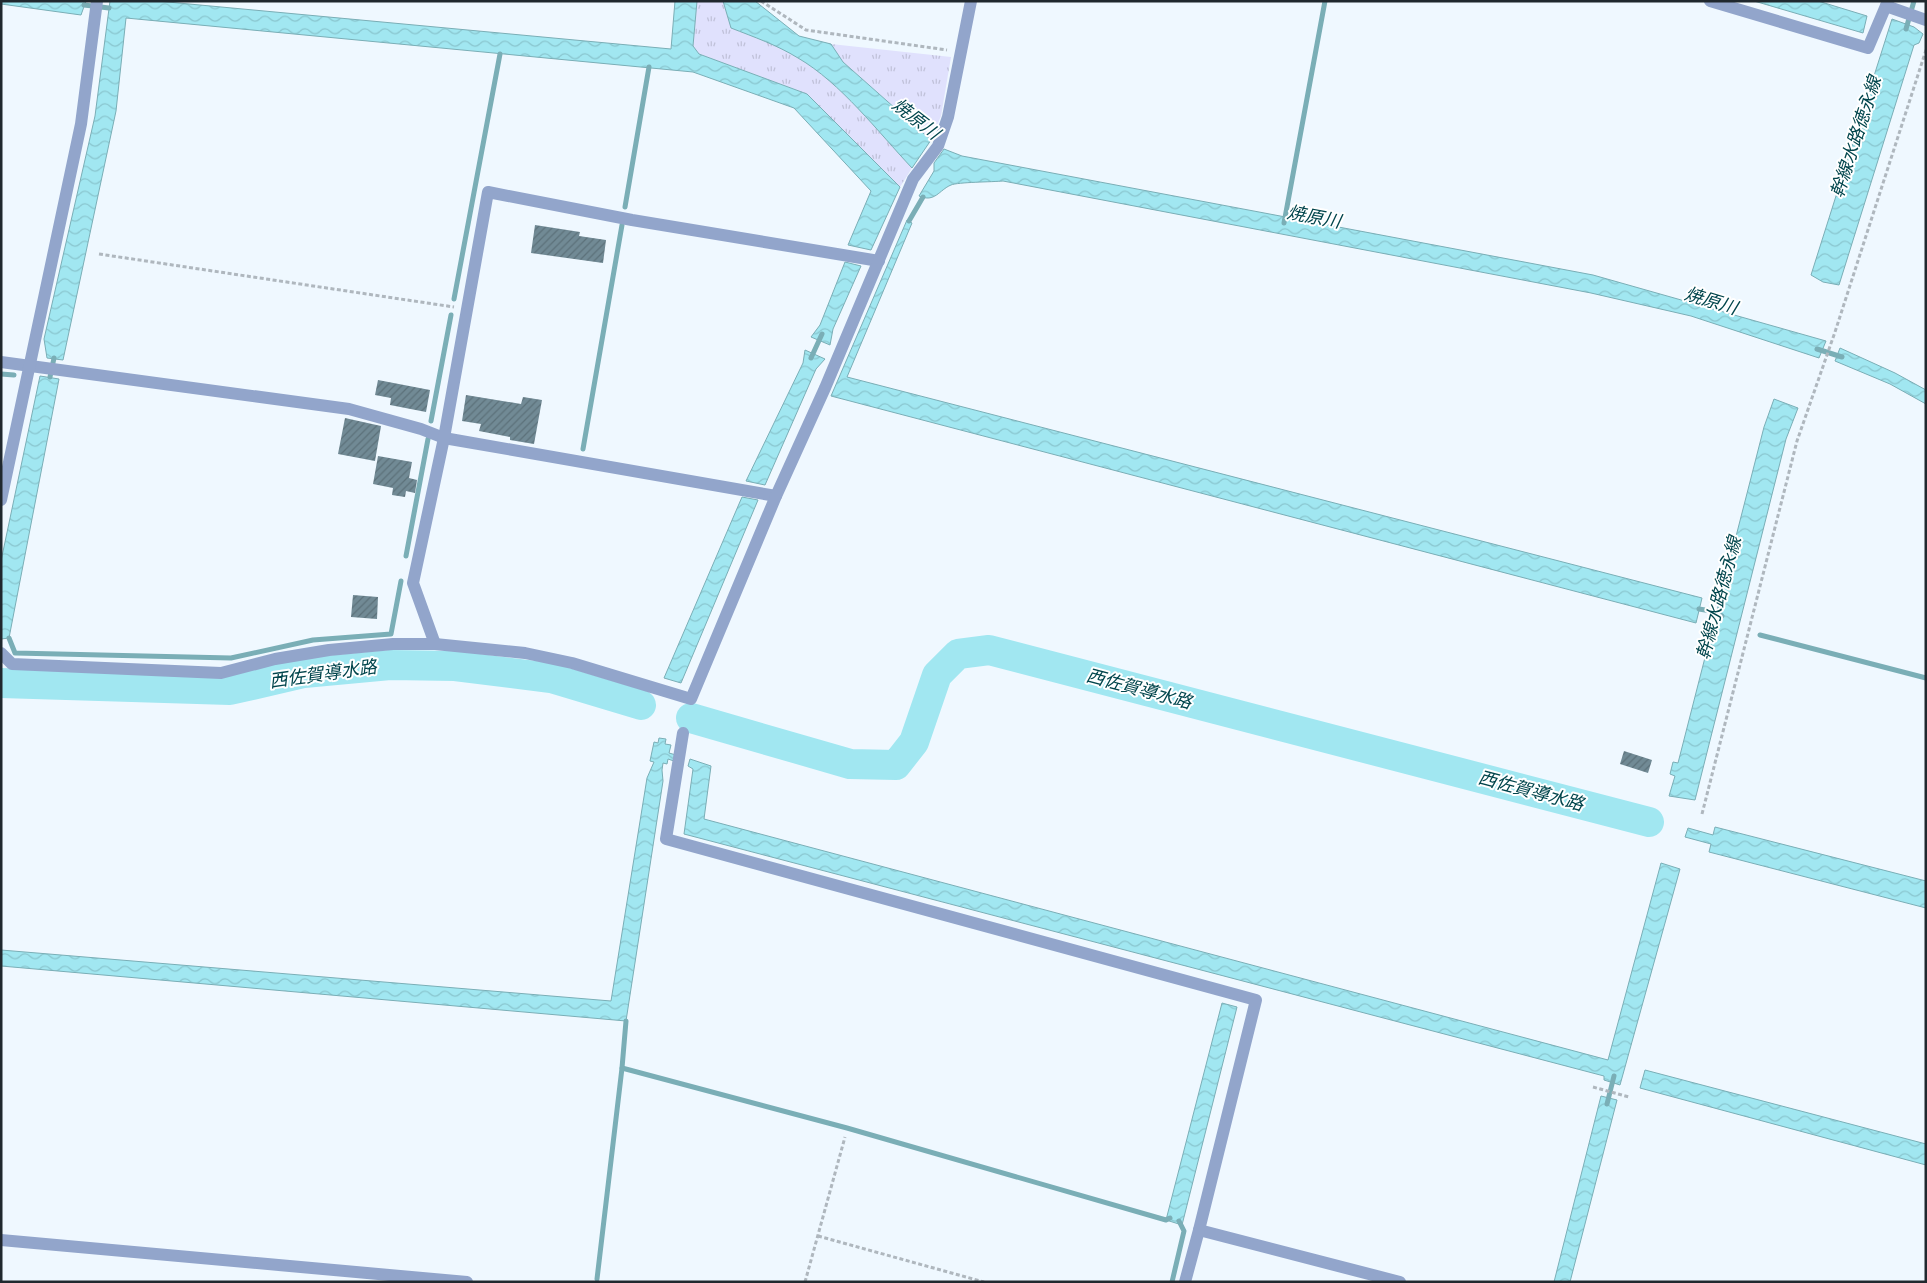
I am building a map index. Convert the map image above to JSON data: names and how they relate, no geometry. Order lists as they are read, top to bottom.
{
  "water": ["焼原川", "幹線水路徳永線", "西佐賀導水路"]
}
